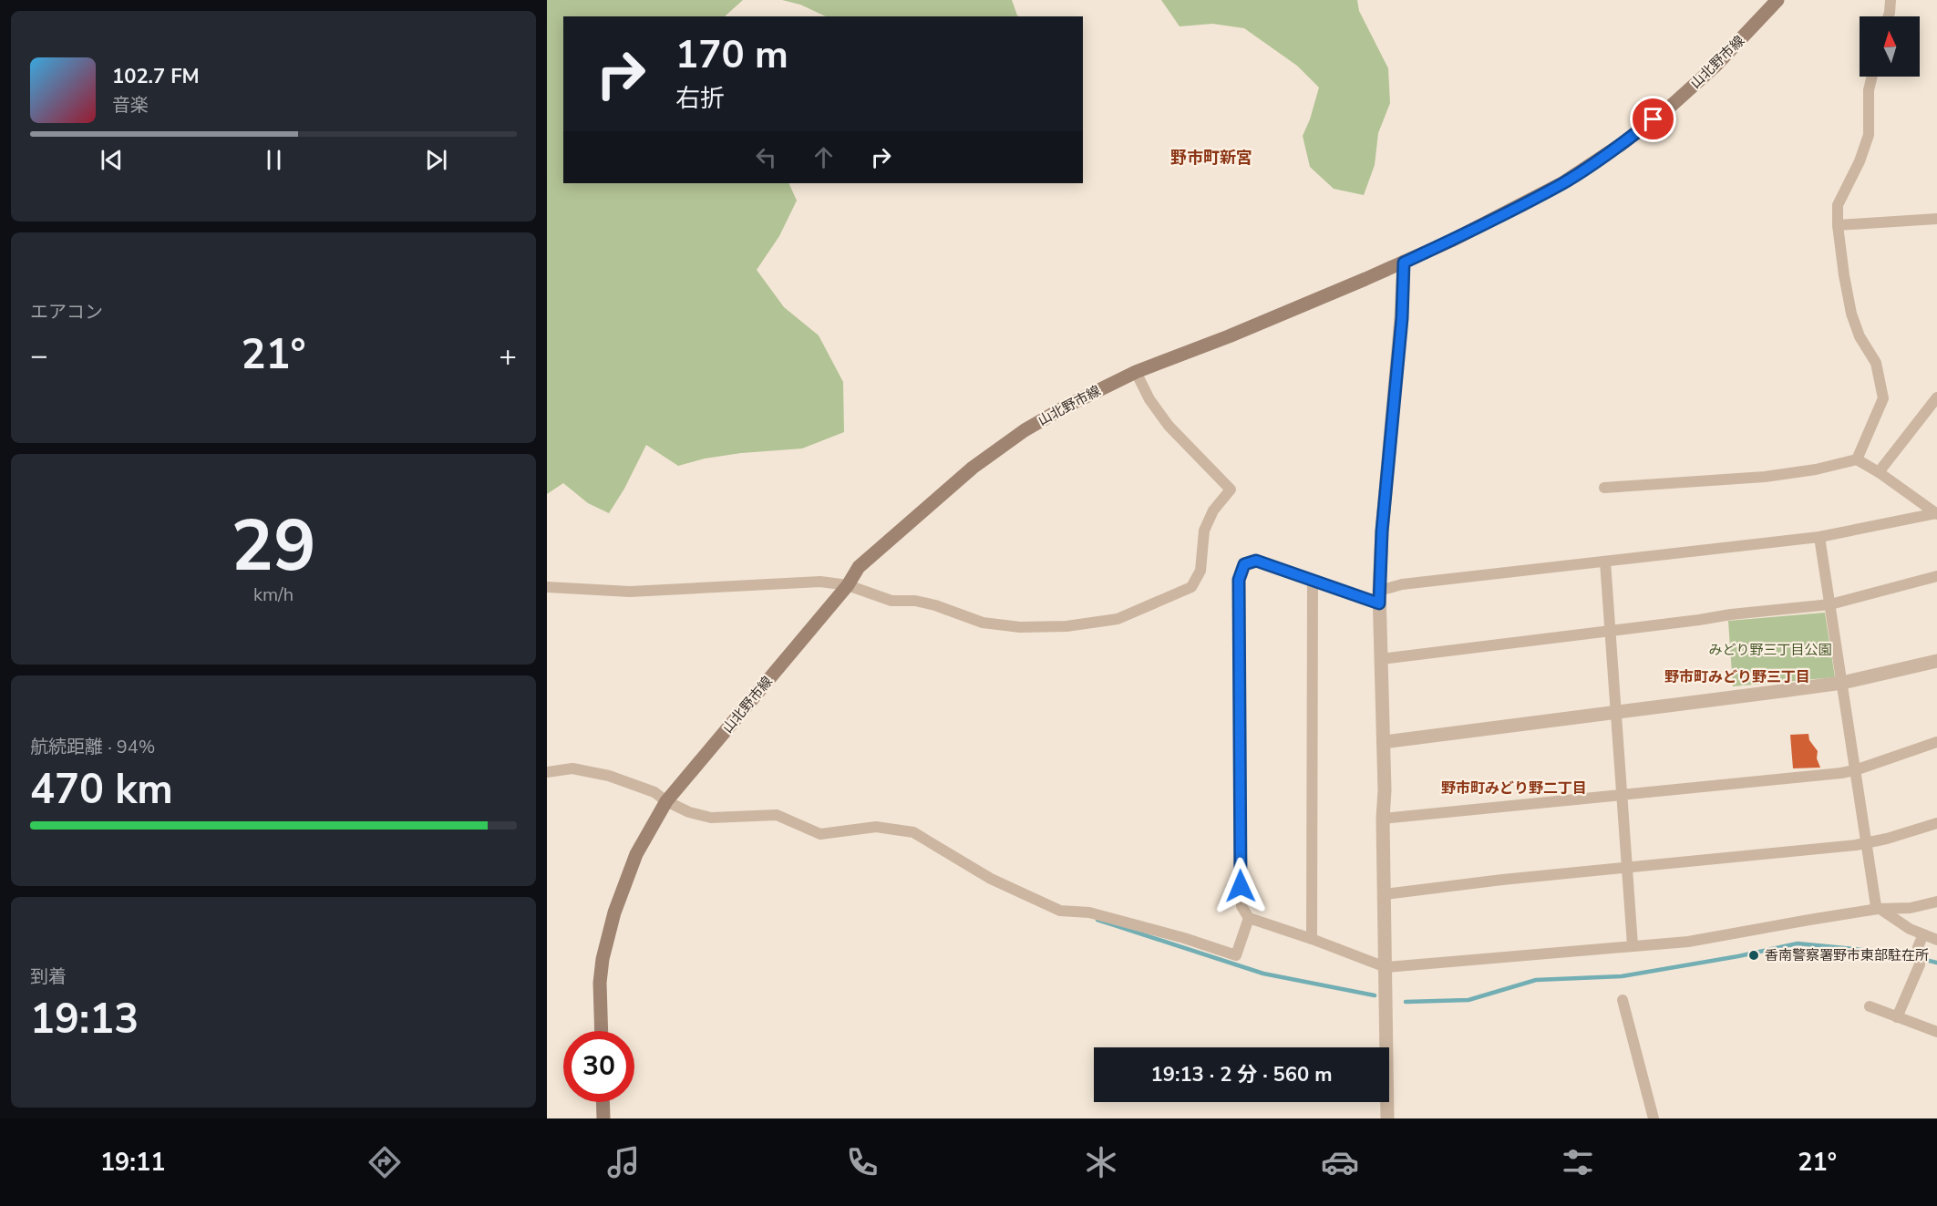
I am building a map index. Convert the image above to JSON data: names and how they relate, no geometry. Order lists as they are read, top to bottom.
{
  "streets": {
    "main road": ["山北野市線"]
  },
  "districts": ["野市町新宮", "野市町みどり野三丁目", "野市町みどり野二丁目"],
  "parks": ["みどり野三丁目公園"],
  "places": ["香南警察署野市東部駐在所"],
  "north": "top",
  "page": {
    "turn": ["170 m", "右折"],
    "song": ["102.7 FM", "音楽"],
    "tile": [
      "エアコン",
      ["29", "km/h"],
      ["航続距離 · 94%", "470 km"],
      ["到着", "19:13"]
    ],
    "heat": ["−", "21°", "+"],
    "limit": "30",
    "trip": "19:13 · 2 分 · 560 m",
    "tabs": ["19:11", "21°"]
  }
}
